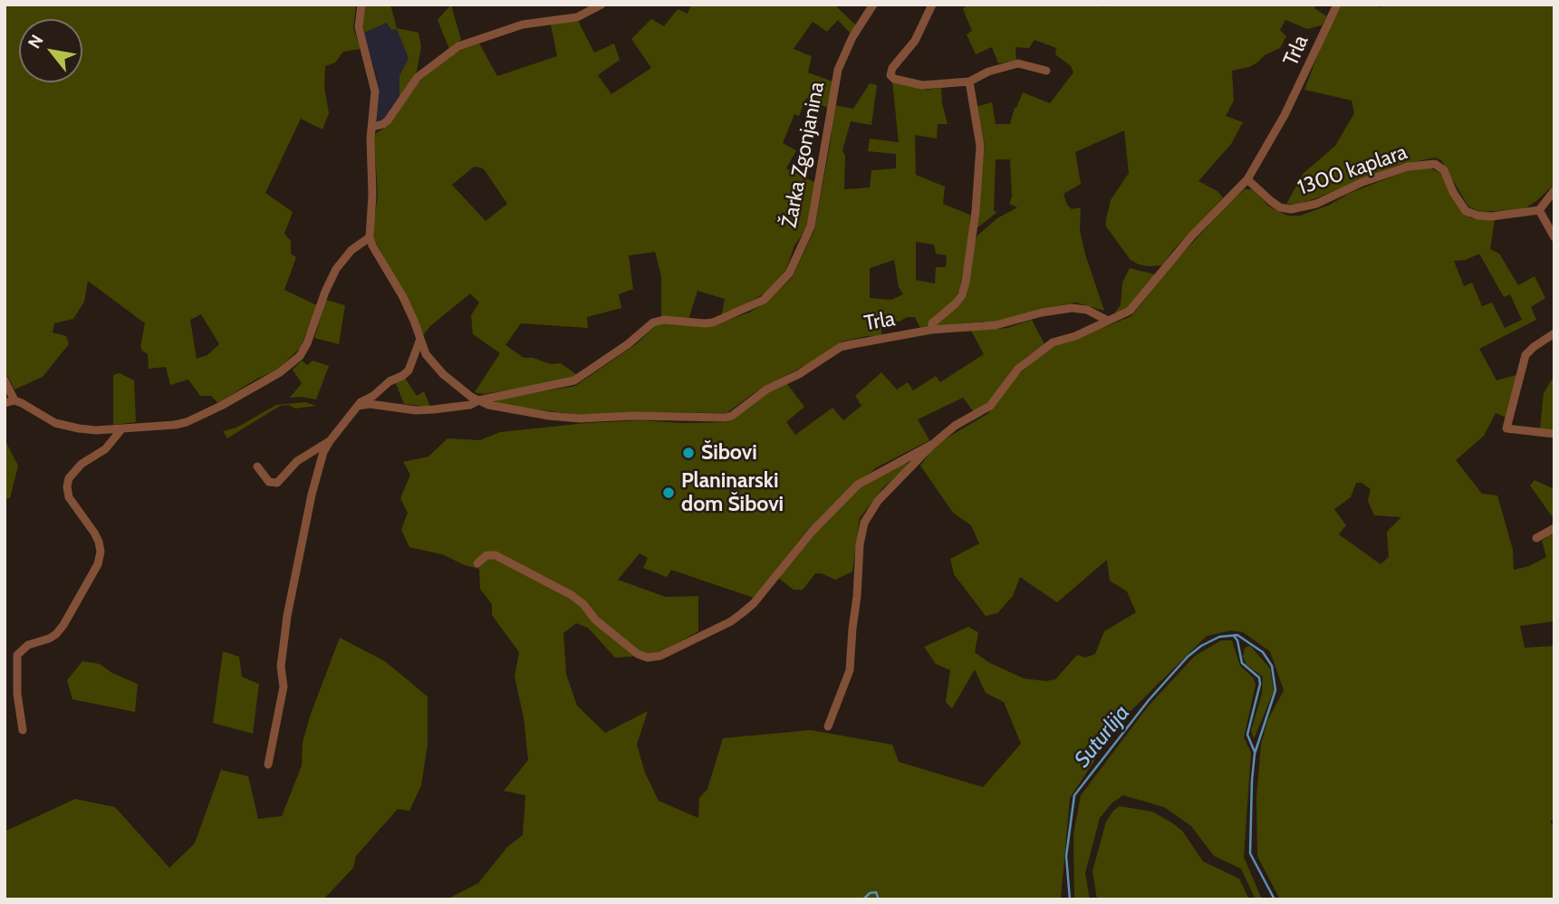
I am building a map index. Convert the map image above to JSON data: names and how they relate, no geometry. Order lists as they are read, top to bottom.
{
  "streets": {
    "street": ["Trla", "Žarka Zgonjanina", "1300 kaplara"]
  },
  "crossings": [
    ["Trla", "Žarka Zgonjanina"],
    ["Trla", "1300 kaplara"]
  ],
  "water": ["Suturlija"],
  "places": ["Šibovi", "Planinarski dom Šibovi"],
  "north": "top left"
}
